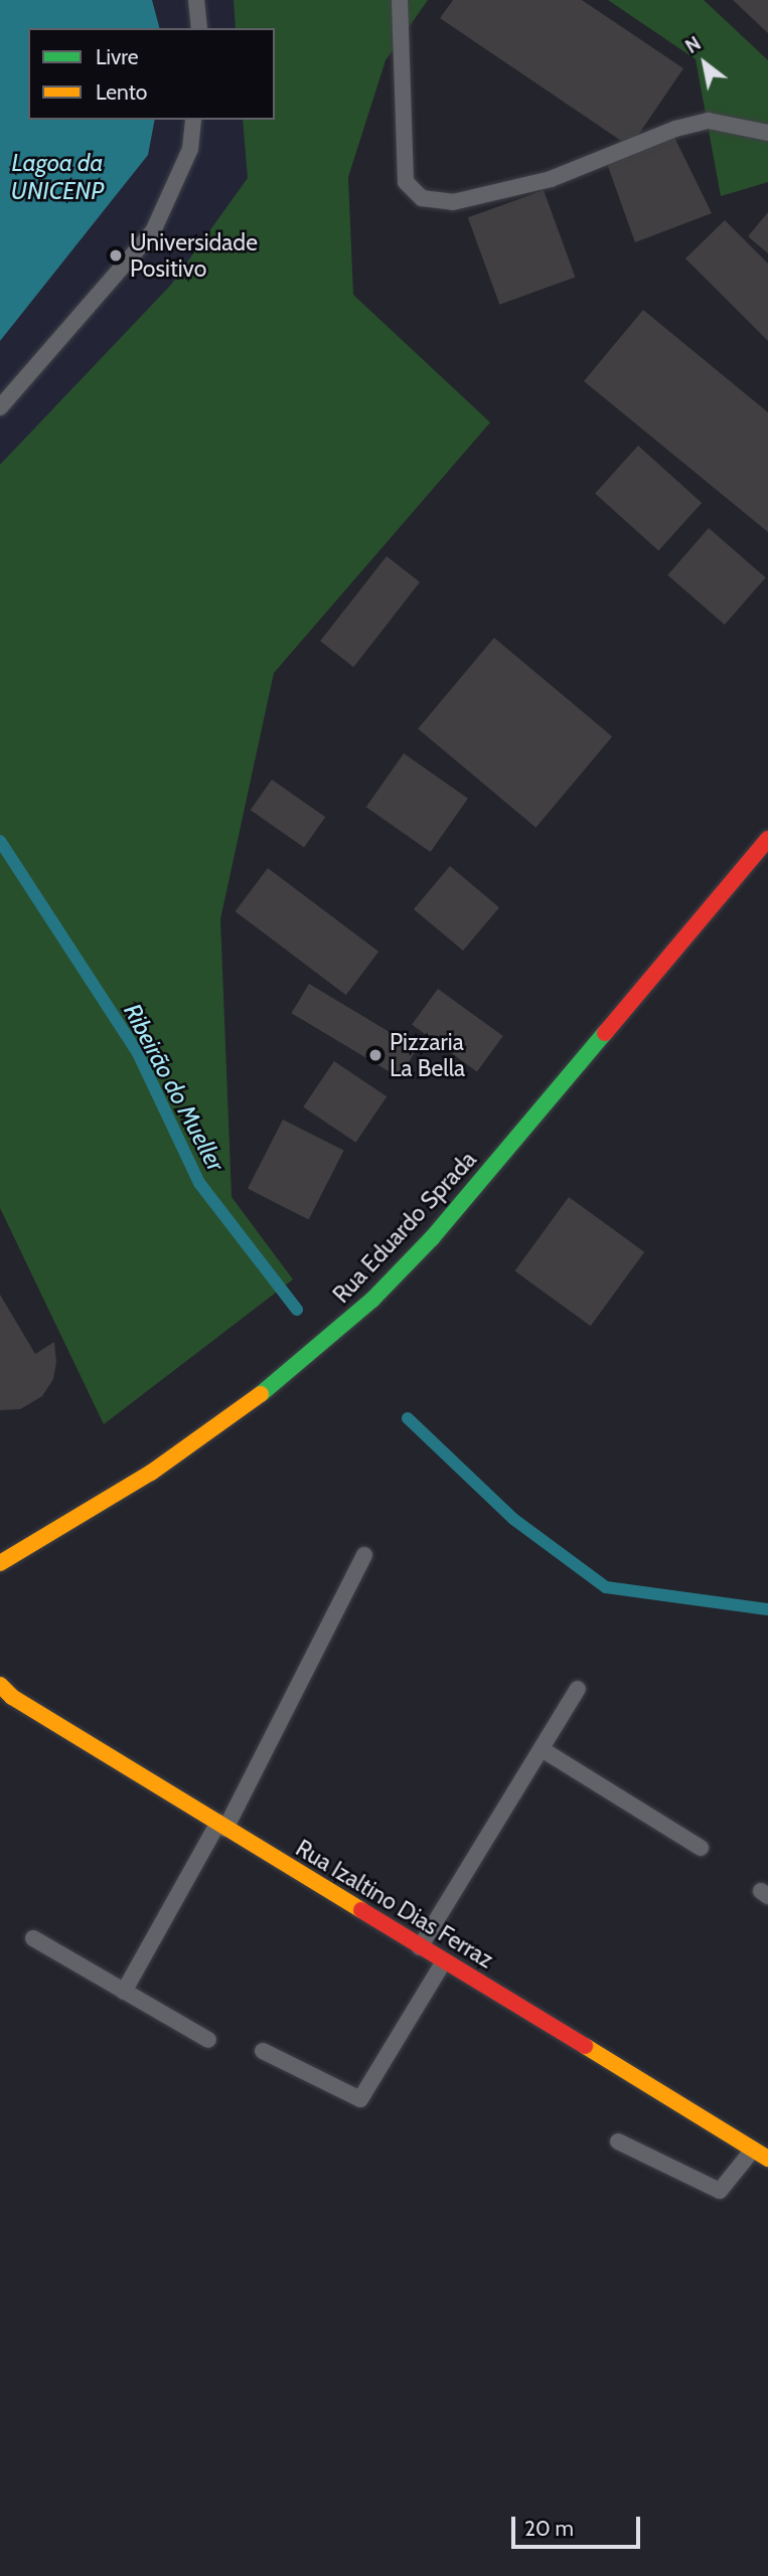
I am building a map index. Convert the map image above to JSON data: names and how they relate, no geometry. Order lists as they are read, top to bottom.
{
  "streets": {
    "main road": ["Rua Eduardo Sprada", "Rua Izaltino Dias Ferraz"]
  },
  "water": ["Lagoa da UNICENP", "Ribeirão do Mueller"],
  "places": ["Universidade Positivo", "Pizzaria La Bella"],
  "legend": ["Livre", "Lento"],
  "scale_bar": "20 m",
  "north": "top left"
}
